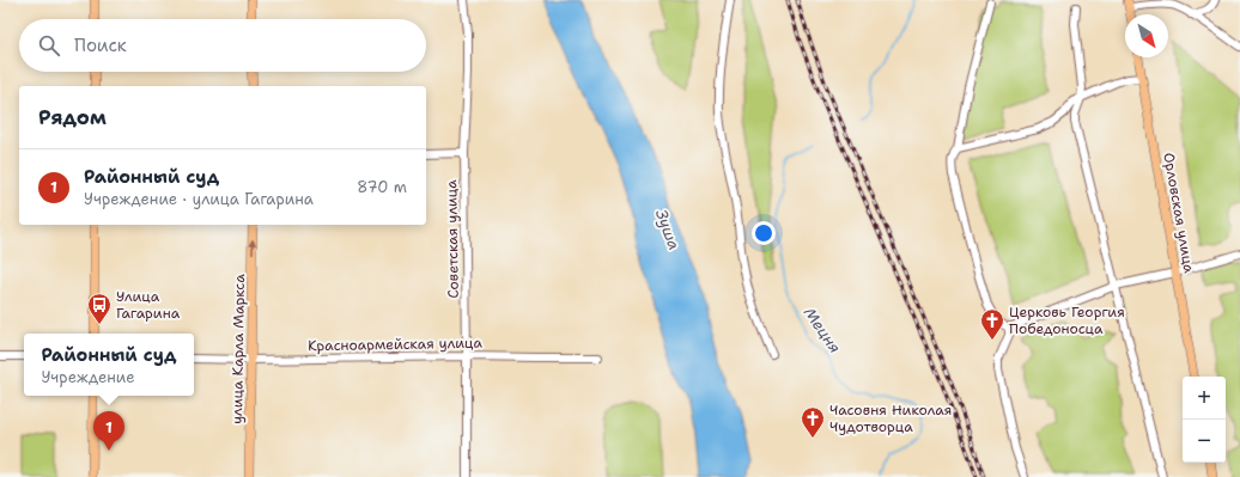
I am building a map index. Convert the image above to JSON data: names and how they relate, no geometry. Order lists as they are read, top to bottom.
{
  "streets": {
    "main road": ["Орловская улица", "улица Карла Маркса"],
    "street": ["Советская улица", "Красноармейская улица"]
  },
  "crossings": [
    ["Советская улица", "Красноармейская улица"],
    ["Красноармейская улица", "улица Карла Маркса"]
  ],
  "one_way": ["улица Карла Маркса"],
  "water": ["Зуша", "Мецня"],
  "places": {
    "bus stop": ["Улица Гагарина"],
    "church": ["Церковь Георгия Победоносца", "Часовня Николая Чудотворца"]
  },
  "north": "bottom right",
  "page": {
    "search": "Поиск",
    "heading": "Рядом",
    "list": [
      {
        "mark": "1",
        "name": "Районный суд",
        "note": "Учреждение · улица Гагарина",
        "value": "870 m"
      }
    ],
    "popup": ["Районный суд", "Учреждение"],
    "map_buttons": ["+", "−"],
    "pins": "1"
  }
}
